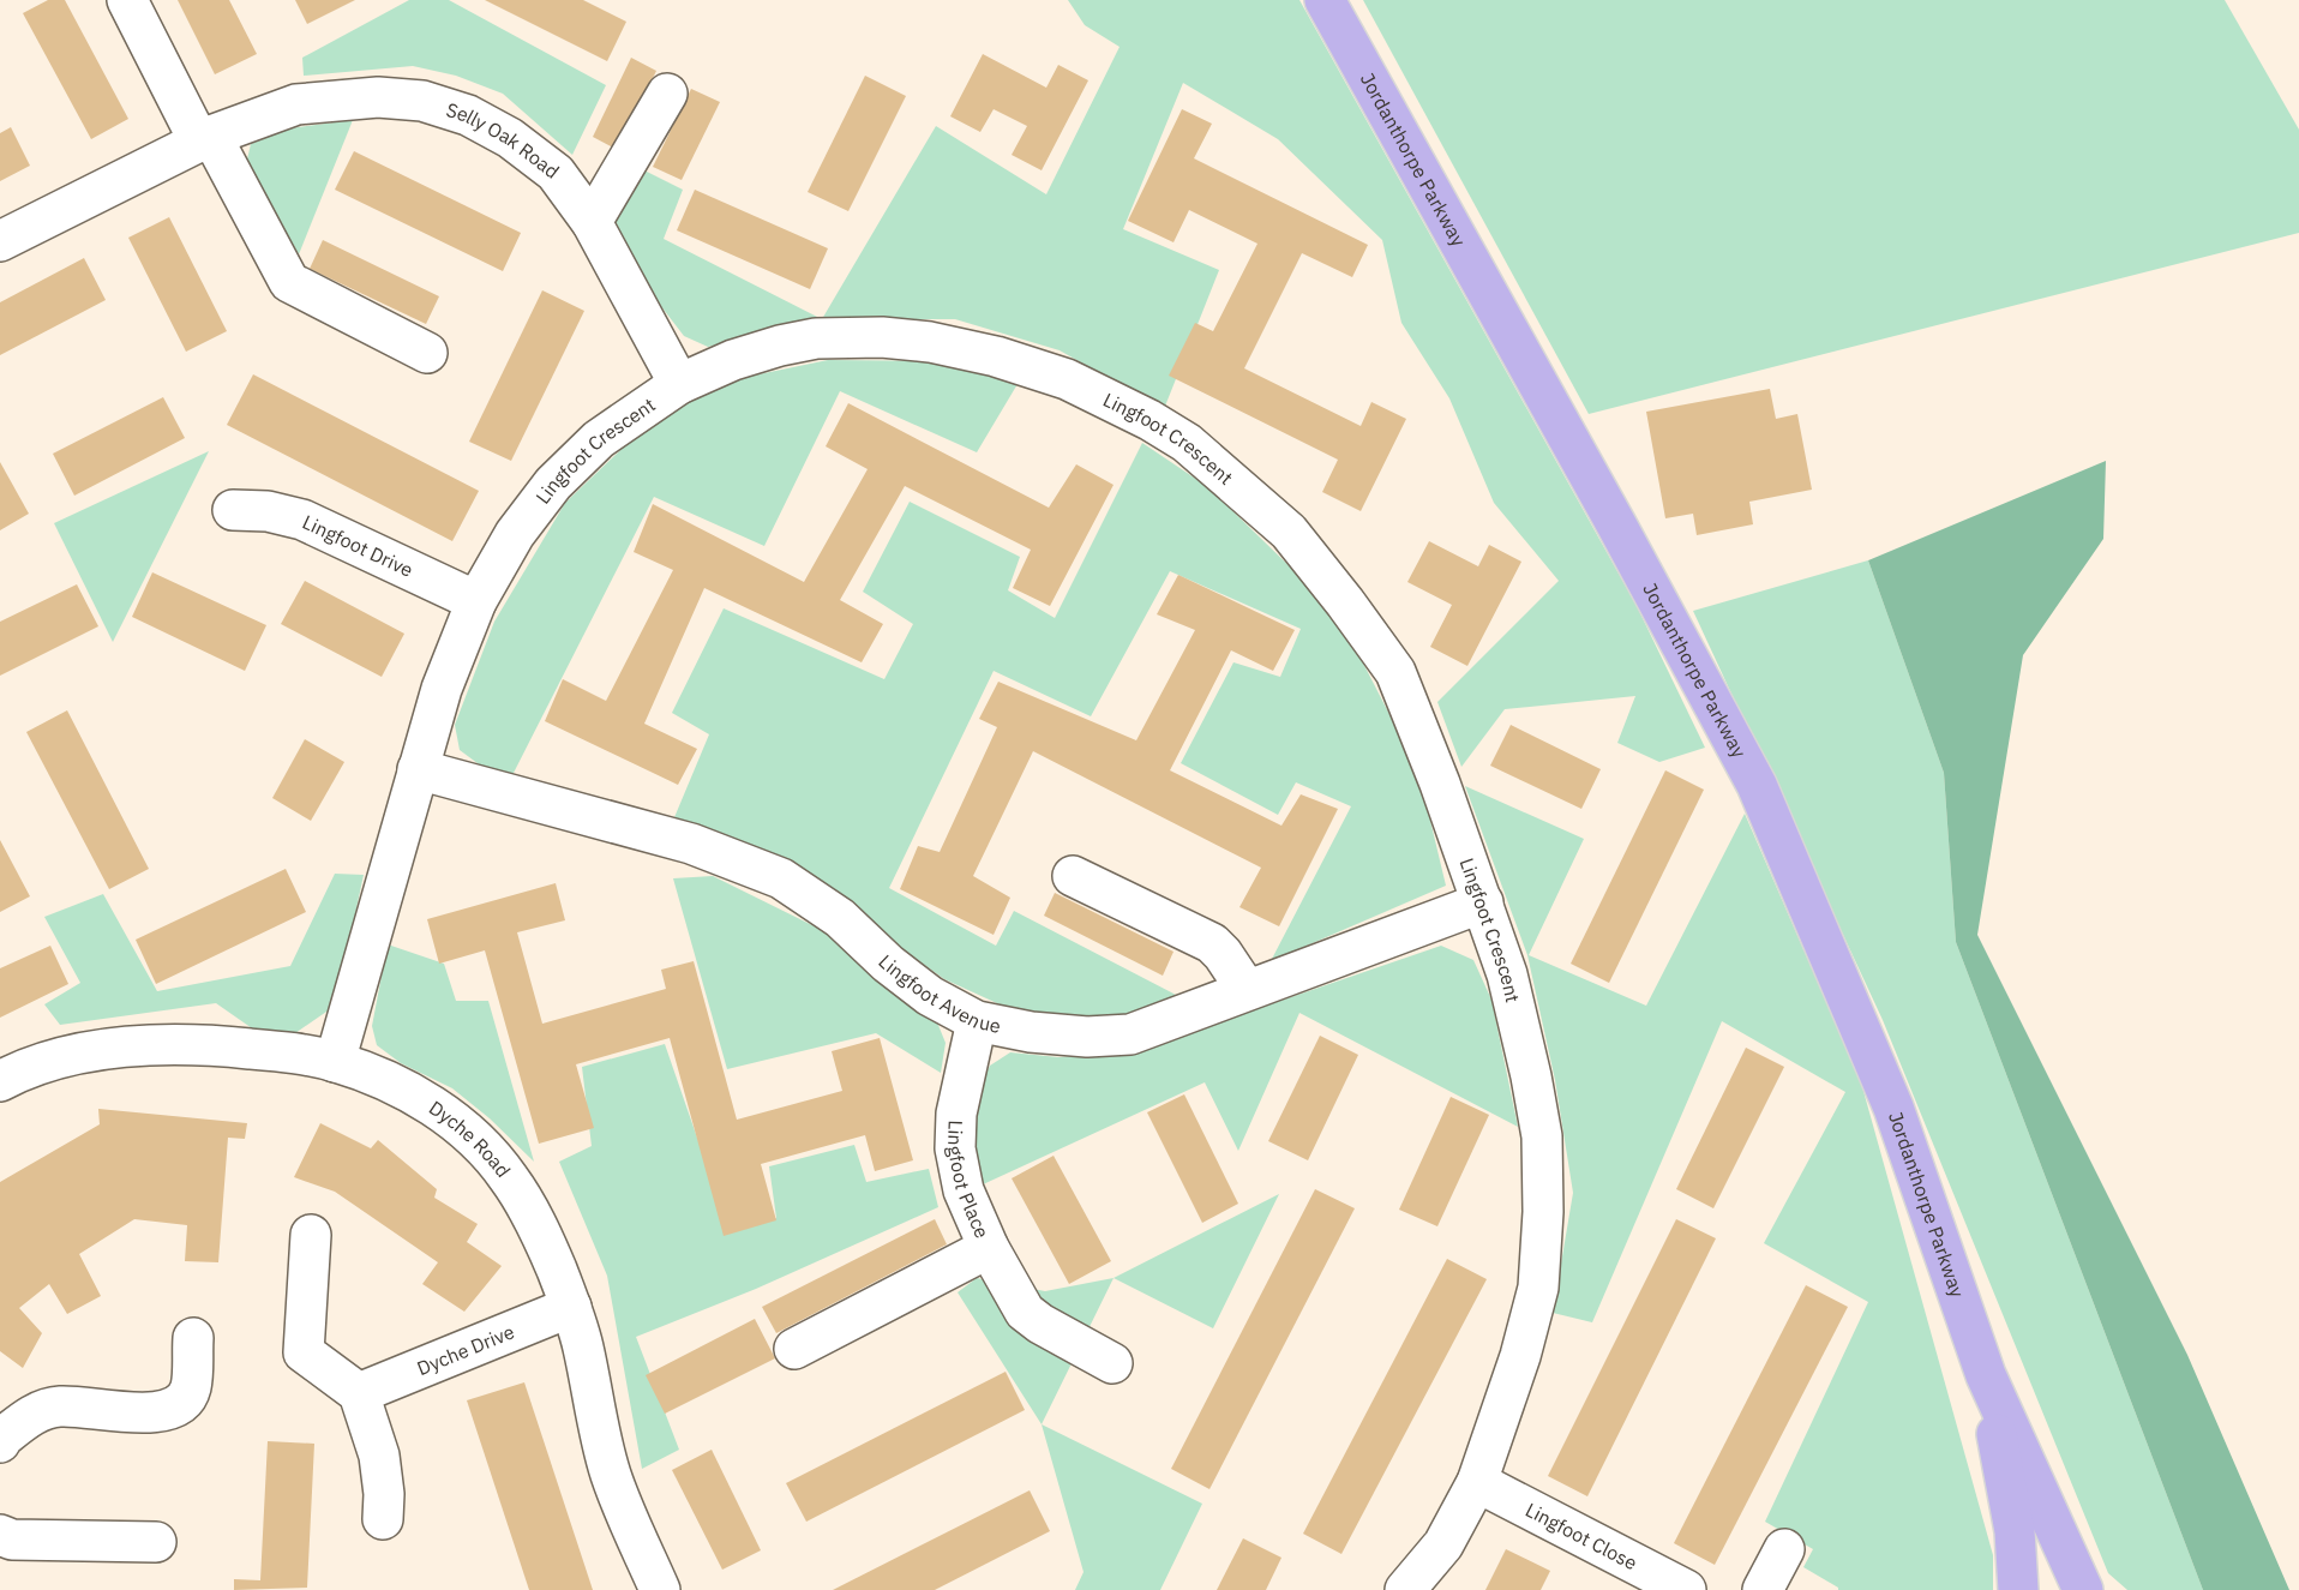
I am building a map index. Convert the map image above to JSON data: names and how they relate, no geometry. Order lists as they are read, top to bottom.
{
  "streets": {
    "main road": ["Jordanthorpe Parkway"],
    "street": [
      "Selly Oak Road",
      "Lingfoot Crescent",
      "Lingfoot Drive",
      "Lingfoot Avenue",
      "Dyche Road",
      "Lingfoot Place",
      "Dyche Drive",
      "Lingfoot Close"
    ]
  },
  "crossings": [
    ["Selly Oak Road", "Lingfoot Crescent"],
    ["Lingfoot Crescent", "Lingfoot Drive"],
    ["Lingfoot Crescent", "Lingfoot Avenue"],
    ["Lingfoot Crescent", "Dyche Road"],
    ["Lingfoot Crescent", "Lingfoot Close"],
    ["Lingfoot Avenue", "Lingfoot Place"],
    ["Dyche Road", "Dyche Drive"]
  ]
}
